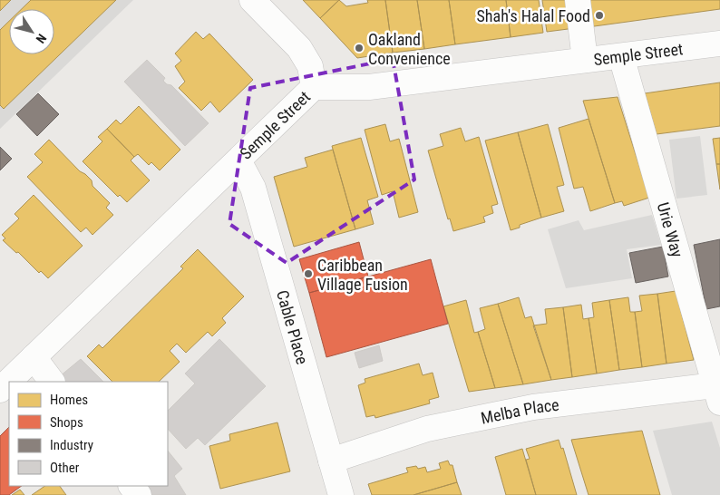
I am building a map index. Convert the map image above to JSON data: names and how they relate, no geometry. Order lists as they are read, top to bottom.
{
  "streets": {
    "street": [
      "Semple Street",
      "Urie Way",
      "Cable Place",
      "Melba Place"
    ]
  },
  "crossings": [
    ["Semple Street", "Urie Way"],
    ["Semple Street", "Cable Place"],
    ["Urie Way", "Melba Place"],
    ["Cable Place", "Melba Place"]
  ],
  "places": ["Shah's Halal Food", "Oakland Convenience", "Caribbean Village Fusion"],
  "legend": [
    "Homes",
    "Shops",
    "Industry",
    "Other"
  ],
  "north": "bottom right"
}
